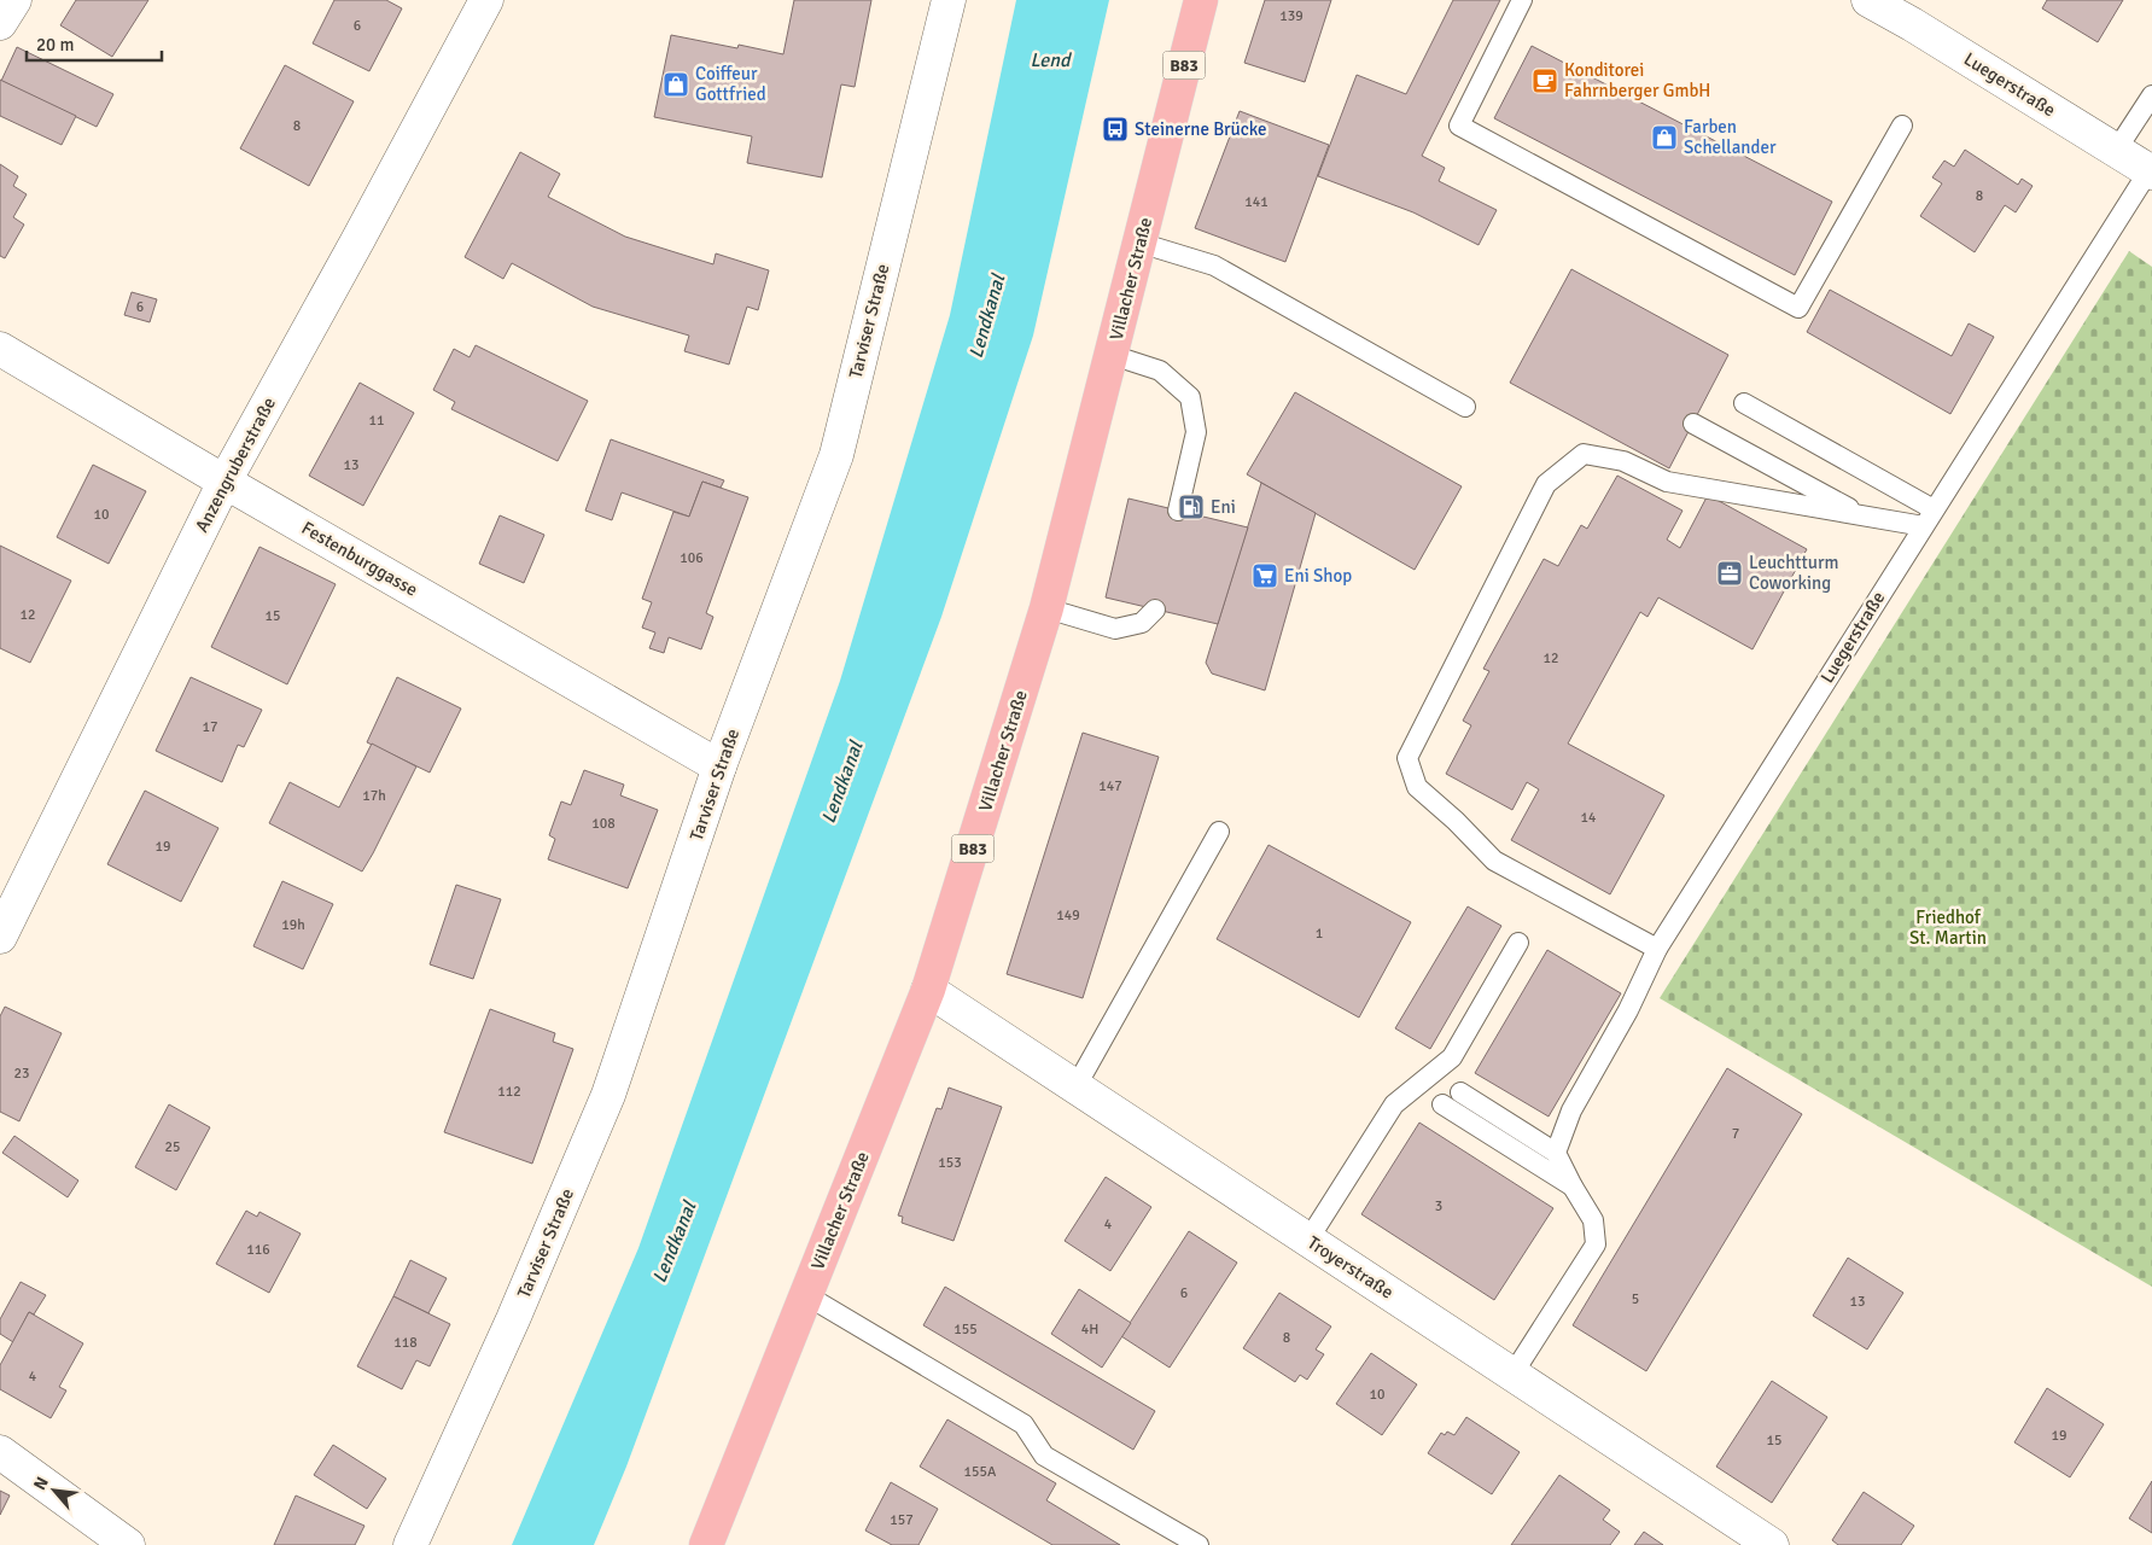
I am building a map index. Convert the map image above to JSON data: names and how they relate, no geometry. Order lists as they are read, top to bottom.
{
  "streets": {
    "main road": ["B83", "Villacher Straße"],
    "street": [
      "Luegerstraße",
      "Tarviser Straße",
      "Anzengruberstraße",
      "Festenburggasse",
      "Troyerstraße"
    ]
  },
  "crossings": [
    ["Villacher Straße", "Troyerstraße"],
    ["Tarviser Straße", "Festenburggasse"],
    ["Anzengruberstraße", "Festenburggasse"]
  ],
  "water": ["Lend", "Lendkanal"],
  "parks": ["Friedhof St. Martin"],
  "places": {
    "cafe": ["Konditorei Fahrnberger GmbH"],
    "shop": ["Coiffeur Gottfried", "Farben Schellander"],
    "bus stop": ["Steinerne Brücke"],
    "fuel station": ["Eni"],
    "office": ["Leuchtturm Coworking"],
    "supermarket": ["Eni Shop"]
  },
  "house_numbers": [
    "139",
    "6",
    "8",
    "8",
    "141",
    "6",
    "11",
    "13",
    "10",
    "106",
    "12",
    "15",
    "12",
    "17",
    "147",
    "17h",
    "14",
    "108",
    "19",
    "149",
    "19h",
    "1",
    "23",
    "112",
    "7",
    "25",
    "153",
    "3",
    "4",
    "116",
    "6",
    "5",
    "13",
    "155",
    "4H",
    "8",
    "118",
    "4",
    "10",
    "19",
    "15",
    "155A",
    "157"
  ],
  "scale_bar": "20 m",
  "north": "top left"
}
